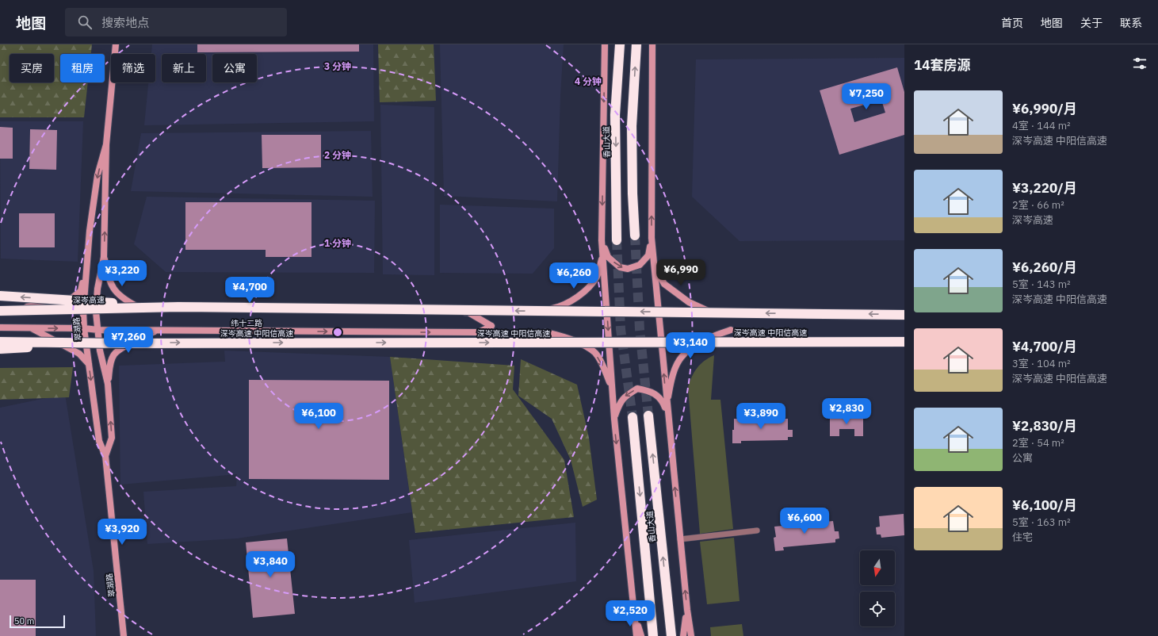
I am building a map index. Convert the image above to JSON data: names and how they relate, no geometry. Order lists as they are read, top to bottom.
{
  "streets": {
    "highway": ["香山大道", "深岑高速", "深岑高速 中阳信高速"],
    "street": ["纬十二路", "翠湖路"]
  },
  "crossings": [
    ["纬十二路", "翠湖路"]
  ],
  "scale_bar": "50 m",
  "north": "bottom",
  "page": {
    "header": "地图",
    "search": "搜索地点",
    "nav": [
      "首页",
      "地图",
      "关于",
      "联系"
    ],
    "heading": "14套房源",
    "chip": [
      "买房",
      "租房",
      "筛选",
      "新上",
      "公寓"
    ],
    "list": [
      {
        "name": "¥6,990/月",
        "note": "4室 · 144 m² · 深岑高速 中阳信高速"
      },
      {
        "name": "¥3,220/月",
        "note": "2室 · 66 m² · 深岑高速"
      },
      {
        "name": "¥6,260/月",
        "note": "5室 · 143 m² · 深岑高速 中阳信高速"
      },
      {
        "name": "¥4,700/月",
        "note": "3室 · 104 m² · 深岑高速 中阳信高速"
      },
      {
        "name": "¥2,830/月",
        "note": "2室 · 54 m² · 公寓"
      },
      {
        "name": "¥6,100/月",
        "note": "5室 · 163 m² · 住宅"
      }
    ],
    "price": [
      "¥7,250",
      "¥6,990",
      "¥3,220",
      "¥6,260",
      "¥4,700",
      "¥7,260",
      "¥3,140",
      "¥2,830",
      "¥6,100",
      "¥3,890",
      "¥6,600",
      "¥3,920",
      "¥3,840",
      "¥2,520"
    ],
    "scale": "50 m"
  },
  "rings": [
    "3 分钟",
    "4 分钟",
    "2 分钟",
    "1 分钟"
  ]
}
